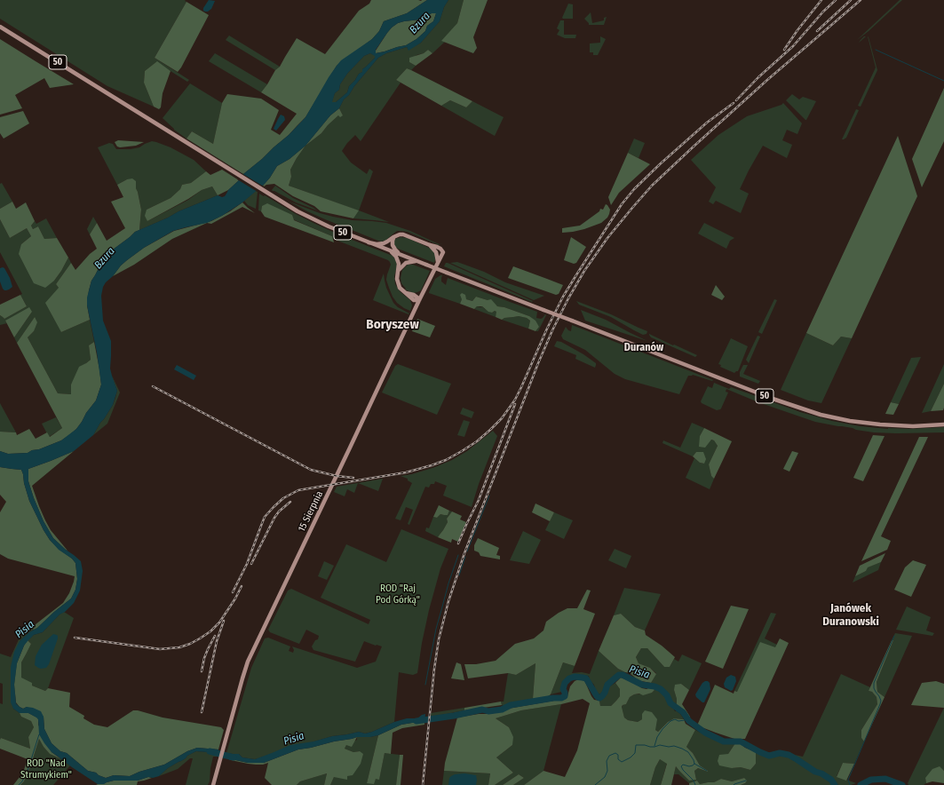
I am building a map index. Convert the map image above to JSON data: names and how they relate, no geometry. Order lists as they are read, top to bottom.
{
  "streets": {
    "main road": ["50", "15 Sierpnia"]
  },
  "districts": ["Boryszew", "Duranów", "Janówek Duranowski"],
  "water": ["Bzura", "Pisia"],
  "parks": ["ROD \"Raj Pod Górką\"", "ROD \"Nad Strumykiem\""]
}
